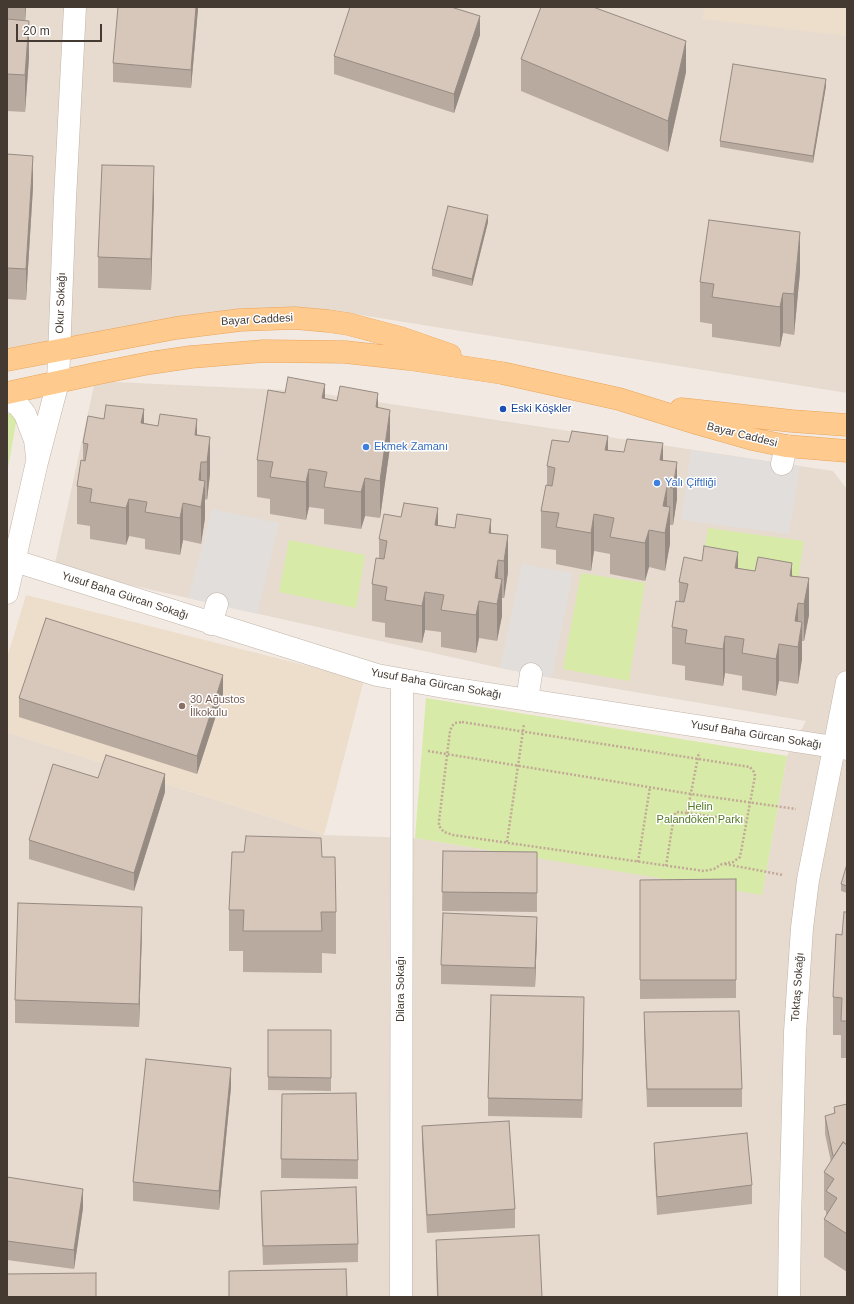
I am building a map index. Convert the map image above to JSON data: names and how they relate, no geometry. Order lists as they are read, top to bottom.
{
  "streets": {
    "main road": ["Bayar Caddesi"],
    "street": [
      "Okur Sokağı",
      "Yusuf Baha Gürcan Sokağı",
      "Toktaş Sokağı",
      "Dilara Sokağı"
    ]
  },
  "crossings": [
    ["Okur Sokağı", "Bayar Caddesi"],
    ["Okur Sokağı", "Yusuf Baha Gürcan Sokağı"],
    ["Yusuf Baha Gürcan Sokağı", "Toktaş Sokağı"],
    ["Yusuf Baha Gürcan Sokağı", "Dilara Sokağı"]
  ],
  "parks": ["Helin Palandöken Parkı"],
  "places": [
    "Eski Köşkler",
    "Ekmek Zamanı",
    "Yalı Çiftliği",
    "30 Ağustos İlkokulu"
  ],
  "scale_bar": "20 m"
}
